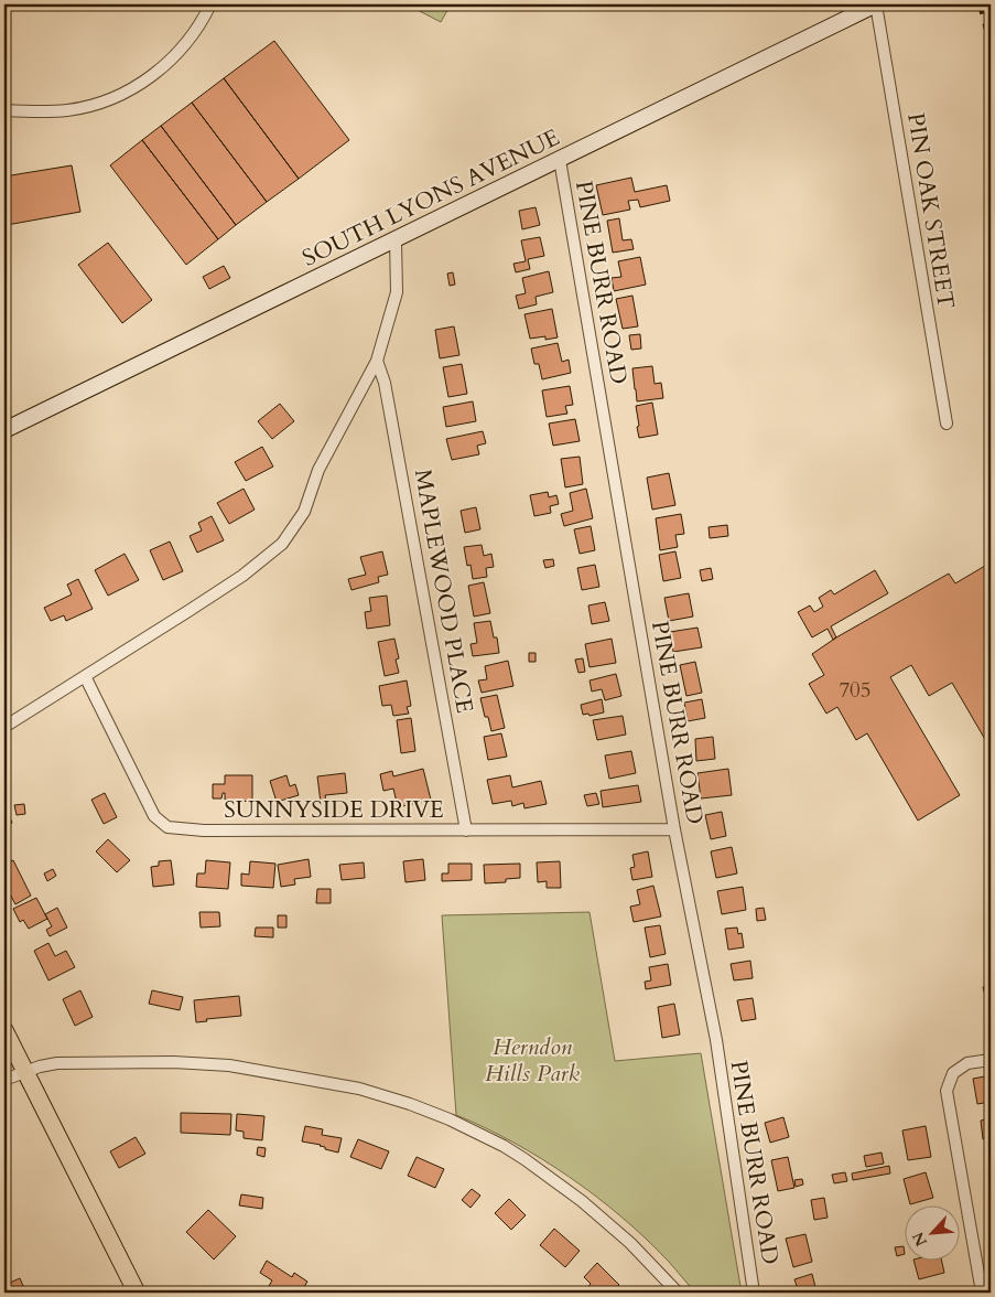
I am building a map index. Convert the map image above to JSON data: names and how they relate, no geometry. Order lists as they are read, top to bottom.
{
  "streets": {
    "street": [
      "SOUTH LYONS AVENUE",
      "PIN OAK STREET",
      "PINE BURR ROAD",
      "MAPLEWOOD PLACE",
      "SUNNYSIDE DRIVE"
    ]
  },
  "crossings": [
    ["SOUTH LYONS AVENUE", "PIN OAK STREET"],
    ["SOUTH LYONS AVENUE", "PINE BURR ROAD"],
    ["PINE BURR ROAD", "SUNNYSIDE DRIVE"],
    ["MAPLEWOOD PLACE", "SUNNYSIDE DRIVE"]
  ],
  "parks": ["Herndon Hills Park"],
  "house_numbers": ["705"],
  "north": "bottom left"
}
